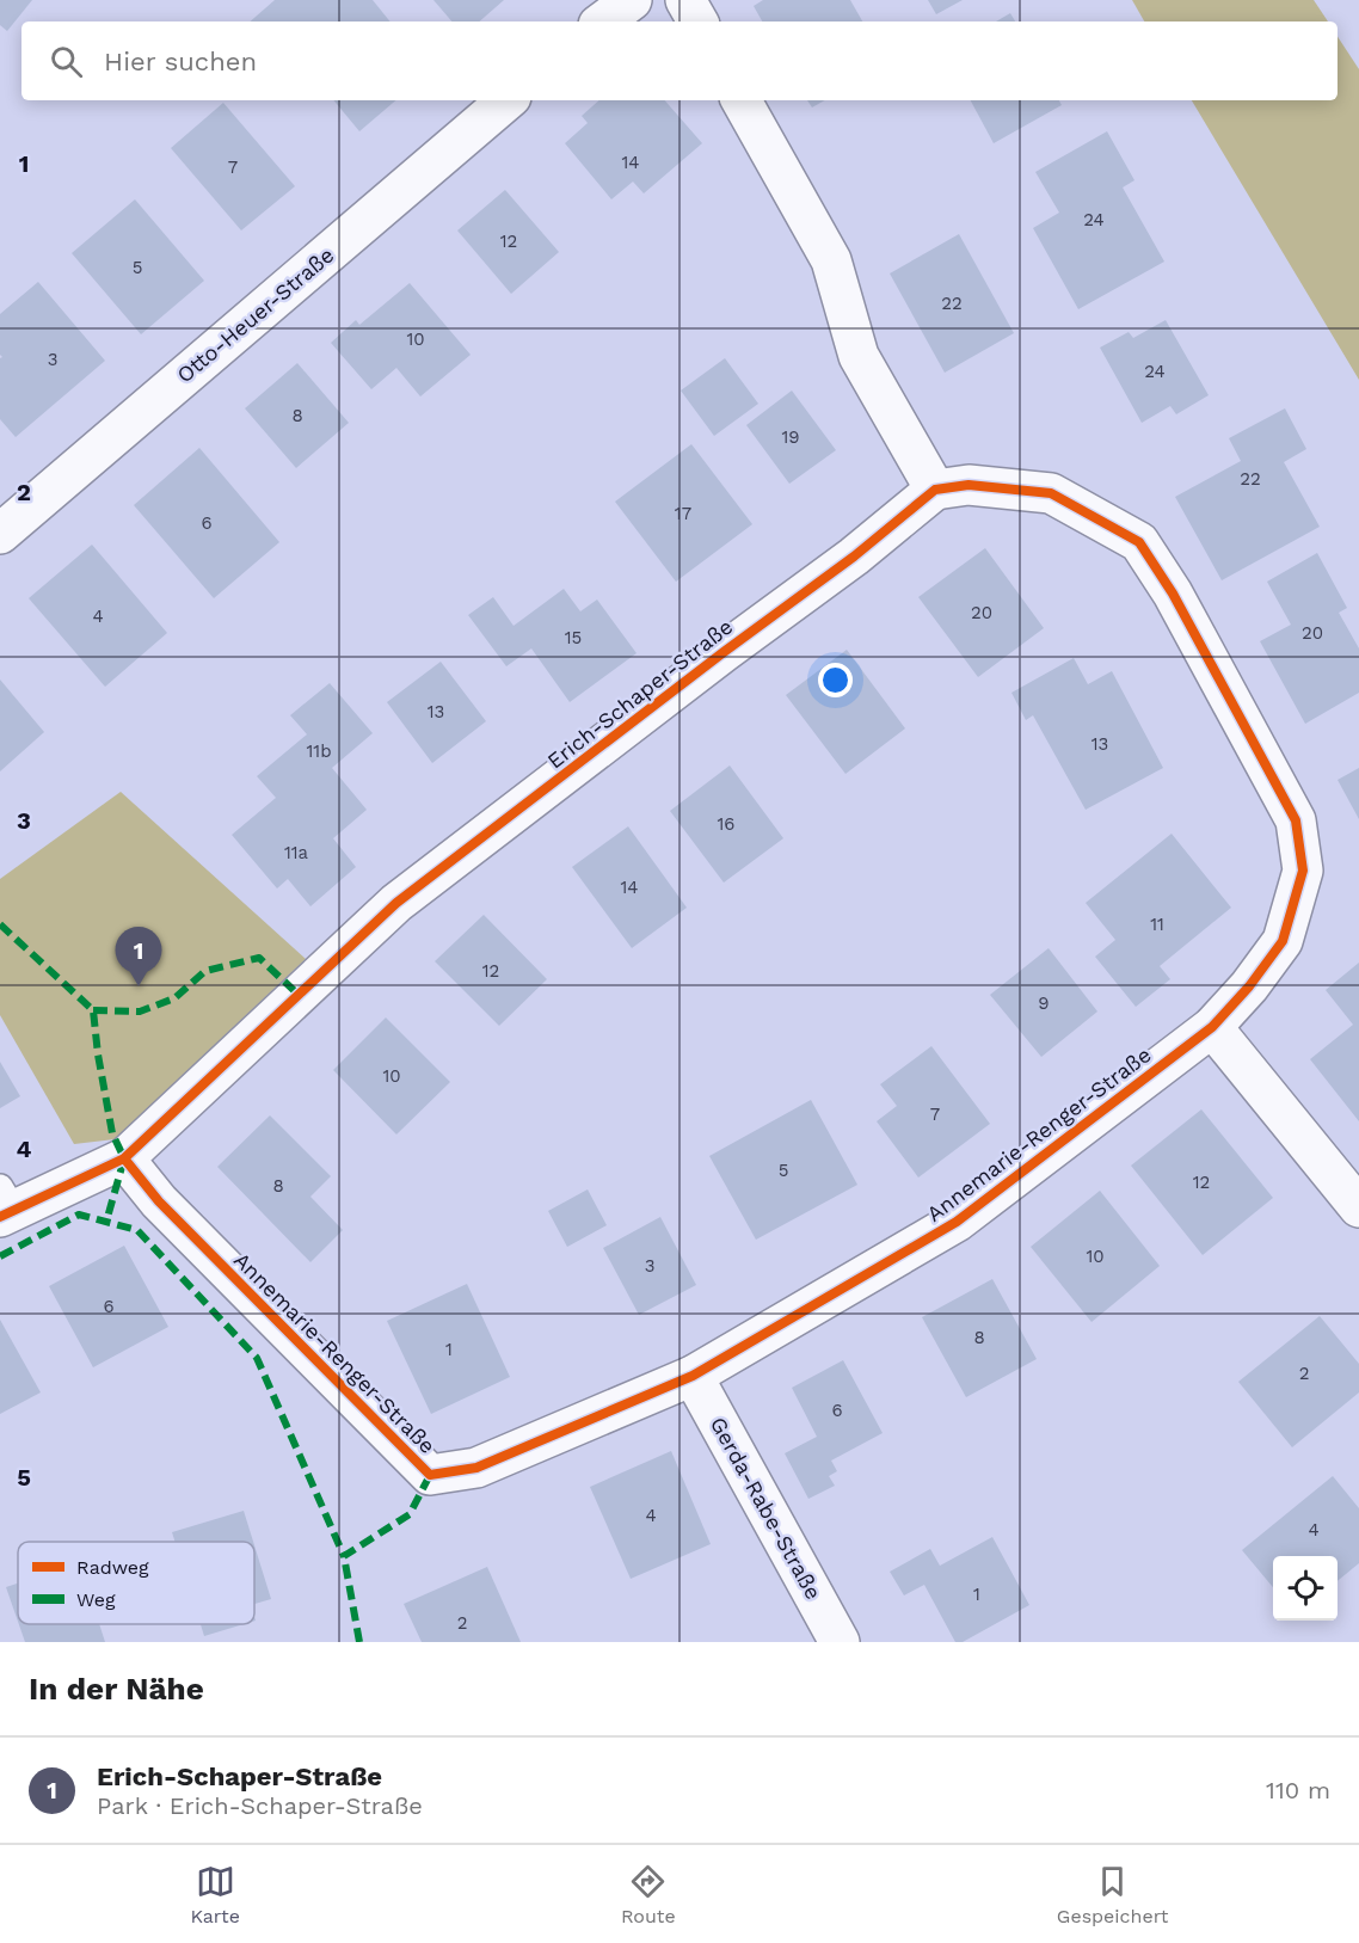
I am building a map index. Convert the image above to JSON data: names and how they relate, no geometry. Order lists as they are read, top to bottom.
{
  "streets": {
    "street": [
      "Otto-Heuer-Straße",
      "Erich-Schaper-Straße",
      "Annemarie-Renger-Straße",
      "Gerda-Rabe-Straße"
    ]
  },
  "crossings": [
    ["Erich-Schaper-Straße", "Annemarie-Renger-Straße"],
    ["Annemarie-Renger-Straße", "Gerda-Rabe-Straße"]
  ],
  "house_numbers": [
    "14",
    "7",
    "24",
    "12",
    "5",
    "22",
    "10",
    "3",
    "24",
    "8",
    "19",
    "22",
    "17",
    "6",
    "20",
    "4",
    "20",
    "15",
    "13",
    "13",
    "11b",
    "16",
    "11a",
    "14",
    "11",
    "12",
    "9",
    "10",
    "7",
    "5",
    "12",
    "8",
    "10",
    "3",
    "6",
    "8",
    "1",
    "2",
    "6",
    "4",
    "4",
    "1",
    "2"
  ],
  "legend": ["Radweg", "Weg"],
  "page": {
    "search": "Hier suchen",
    "pins": "1",
    "heading": "In der Nähe",
    "list": [
      {
        "mark": "1",
        "name": "Erich-Schaper-Straße",
        "note": "Park · Erich-Schaper-Straße",
        "value": "110 m"
      }
    ],
    "nav": ["Karte", "Route", "Gespeichert"]
  },
  "grid": {
    "rows": [
      "1",
      "2",
      "3",
      "4",
      "5"
    ]
  }
}
